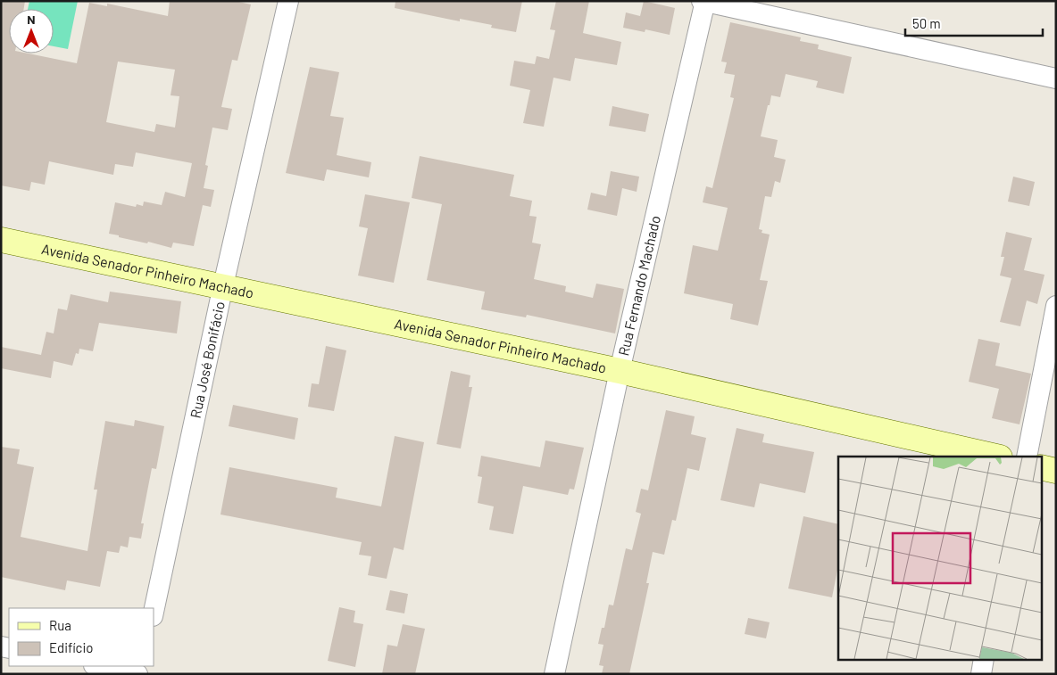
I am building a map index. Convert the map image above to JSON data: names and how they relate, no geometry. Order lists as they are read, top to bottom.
{
  "streets": {
    "main road": ["Avenida Senador Pinheiro Machado"],
    "street": ["Rua Fernando Machado", "Rua José Bonifácio"]
  },
  "crossings": [
    ["Avenida Senador Pinheiro Machado", "Rua Fernando Machado"],
    ["Avenida Senador Pinheiro Machado", "Rua José Bonifácio"]
  ],
  "legend": ["Rua", "Edifício"],
  "scale_bar": "50 m",
  "north": "top"
}
